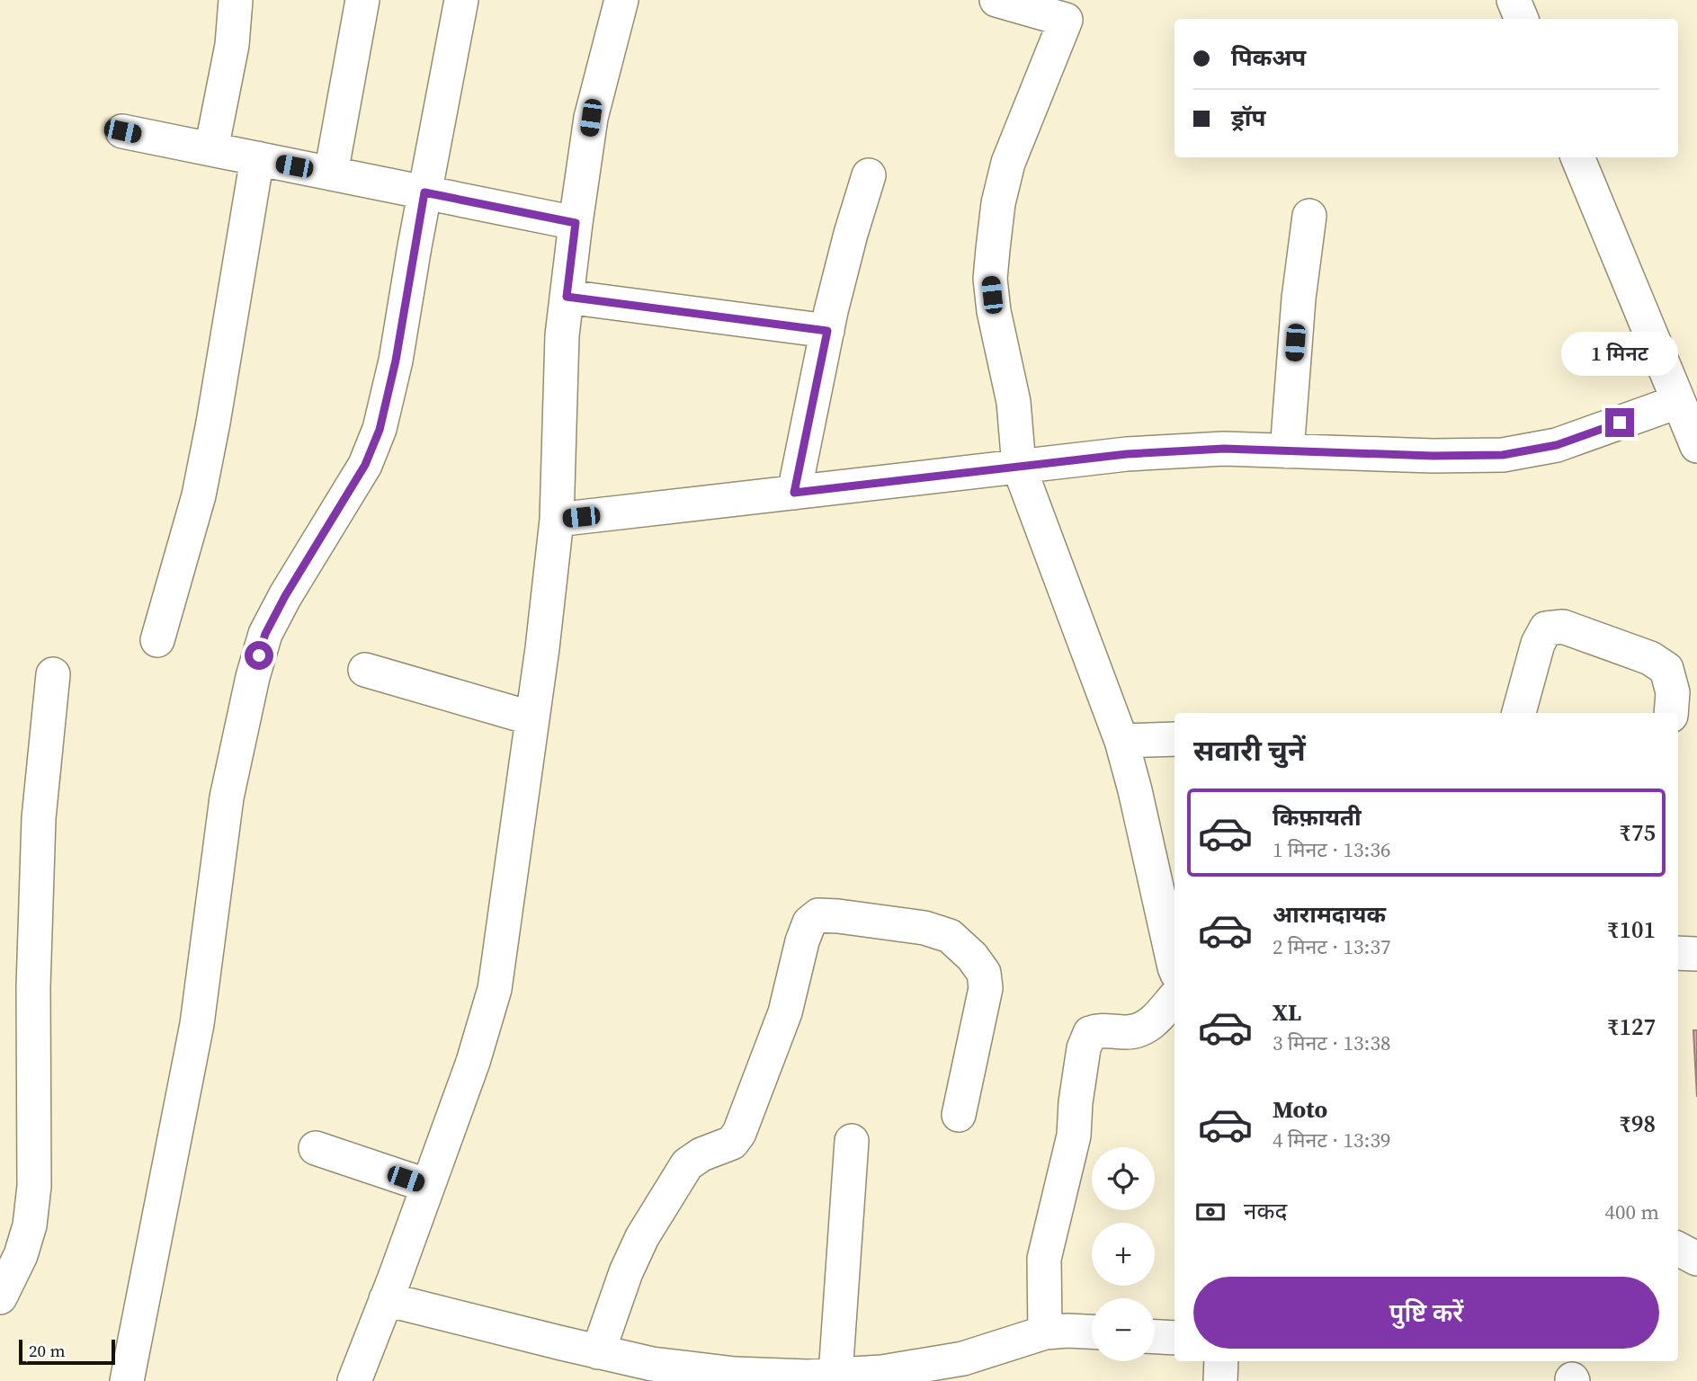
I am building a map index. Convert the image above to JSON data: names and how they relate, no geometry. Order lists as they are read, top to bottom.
{
  "scale_bar": "20 m",
  "page": {
    "banner": ["पिकअप", "ड्रॉप"],
    "bubble": "1 मिनट",
    "heading": "सवारी चुनें",
    "list": [
      {
        "name": "किफ़ायती",
        "note": "1 मिनट · 13:36",
        "value": "₹75"
      },
      {
        "name": "आरामदायक",
        "note": "2 मिनट · 13:37",
        "value": "₹101"
      },
      {
        "name": "XL",
        "note": "3 मिनट · 13:38",
        "value": "₹127"
      },
      {
        "name": "Moto",
        "note": "4 मिनट · 13:39",
        "value": "₹98"
      }
    ],
    "map_buttons": ["+", "−"],
    "pay": ["नकद", "400 m"],
    "buttons": "पुष्टि करें",
    "scale": "20 m"
  }
}
